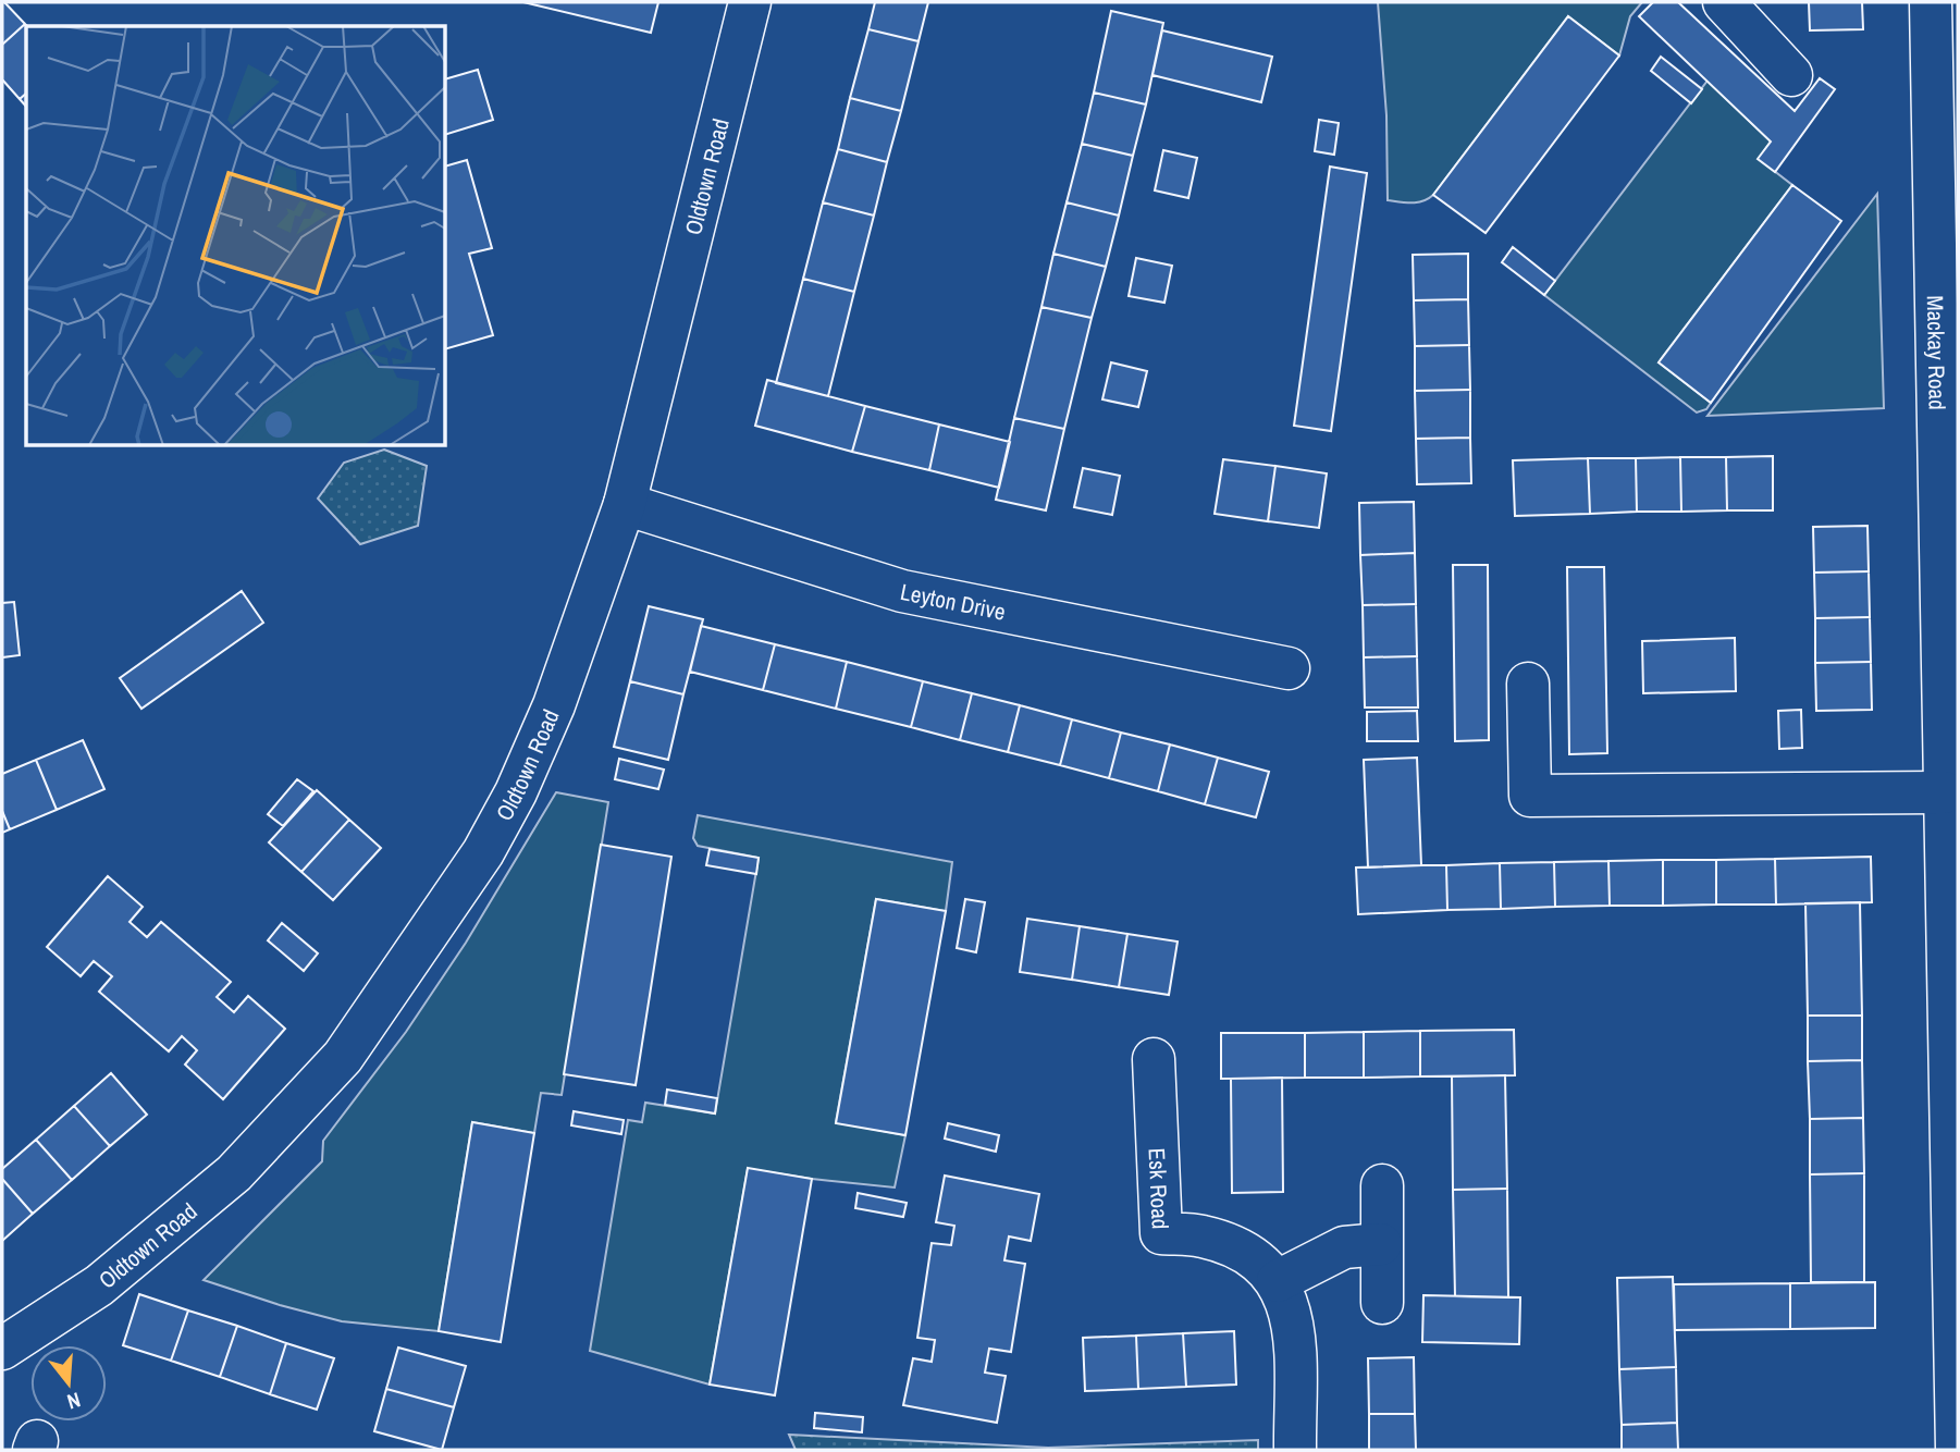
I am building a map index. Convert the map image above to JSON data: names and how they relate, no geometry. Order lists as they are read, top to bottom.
{
  "streets": {
    "street": [
      "Oldtown Road",
      "Mackay Road",
      "Leyton Drive",
      "Esk Road"
    ]
  },
  "crossings": [
    ["Oldtown Road", "Leyton Drive"]
  ],
  "north": "bottom"
}
